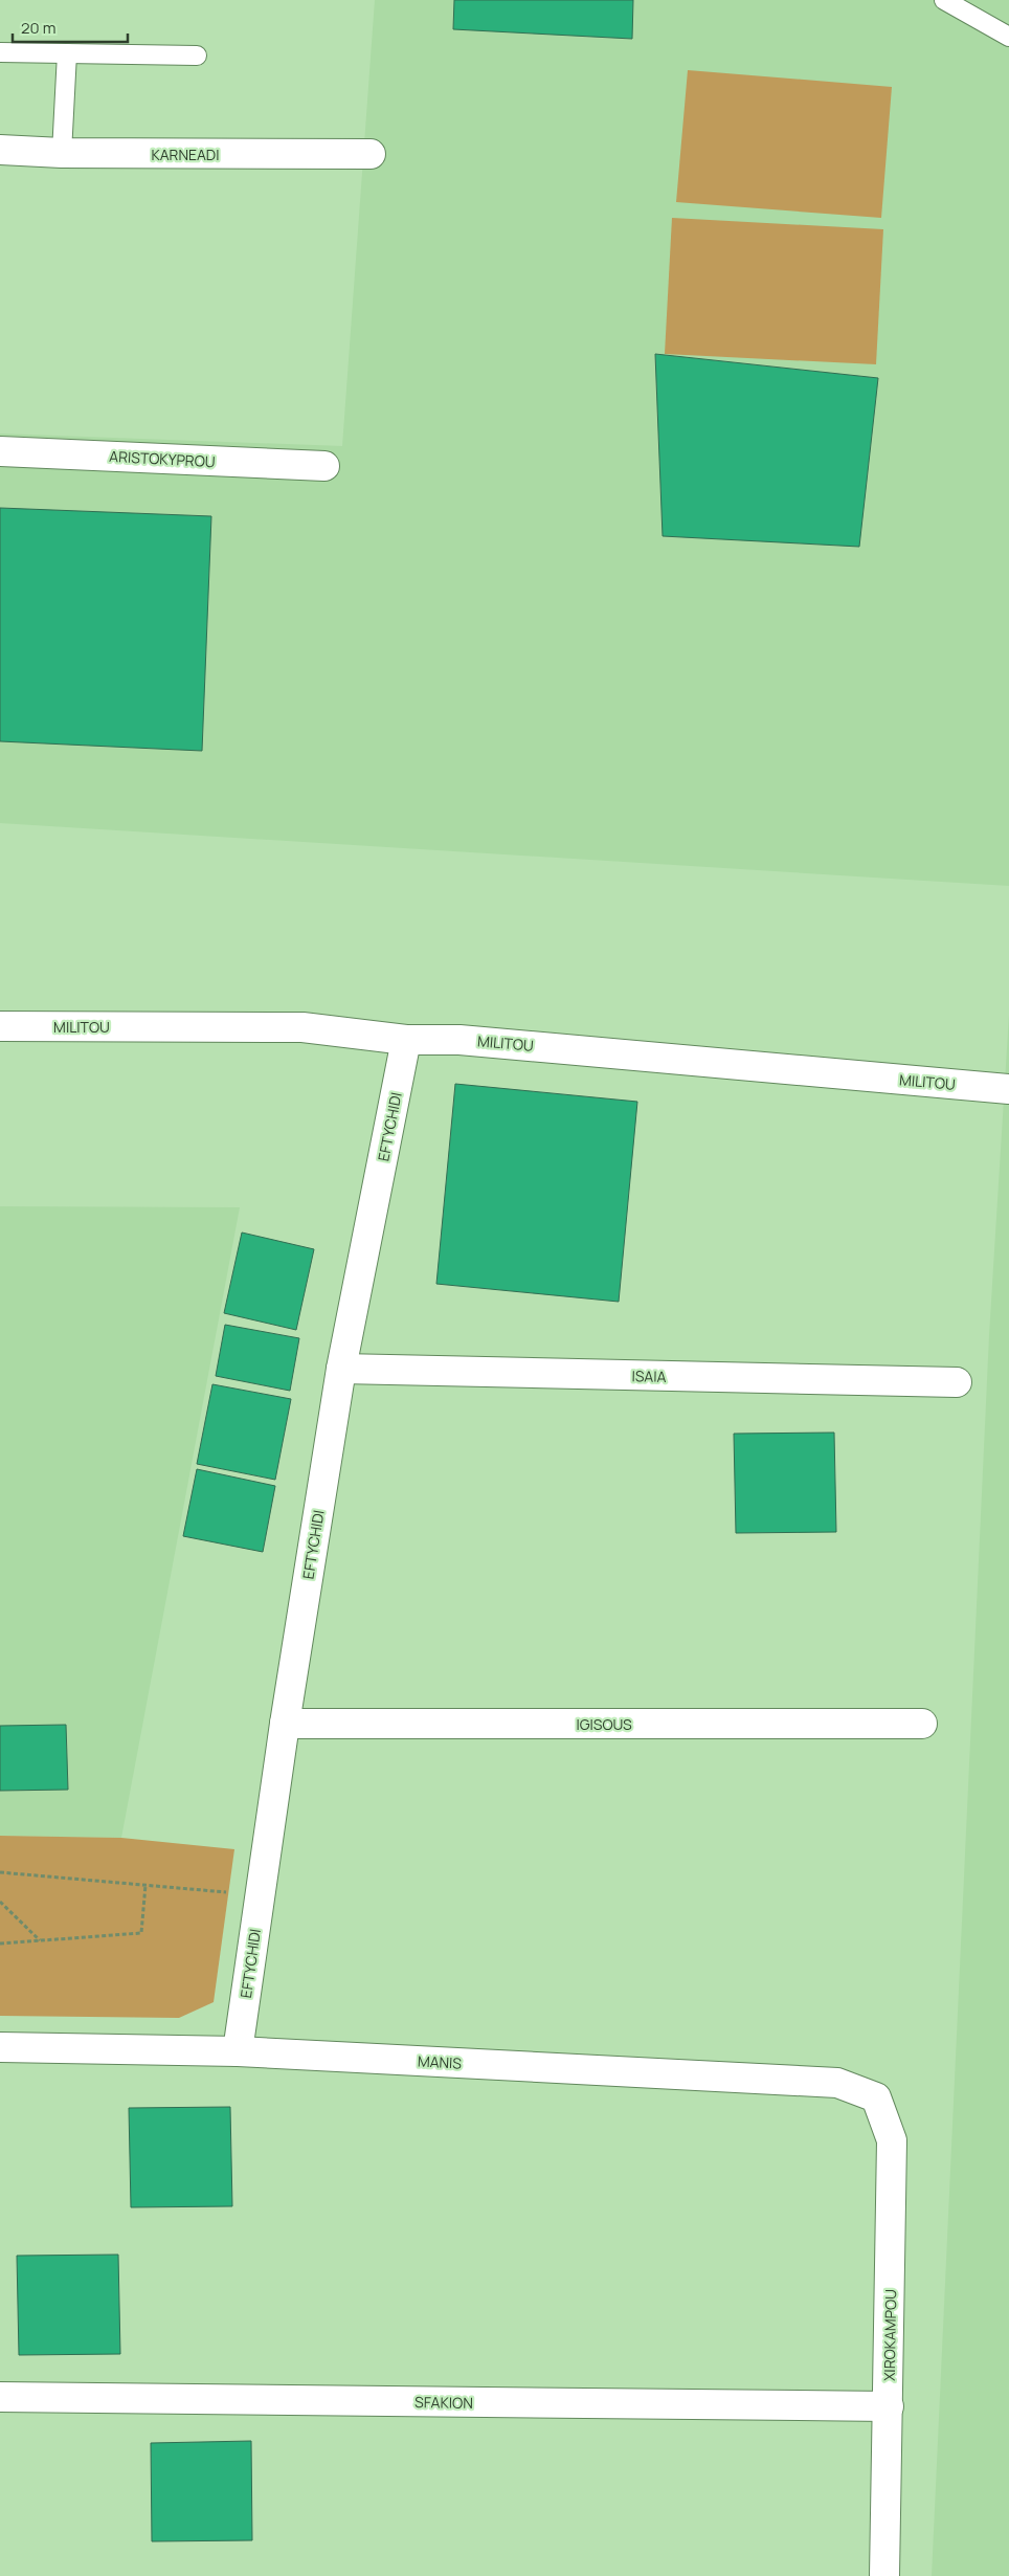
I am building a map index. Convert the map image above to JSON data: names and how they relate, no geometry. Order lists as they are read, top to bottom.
{
  "streets": {
    "street": [
      "KARNEADI",
      "ARISTOKYPROU",
      "MILITOU",
      "EFTYCHIDI",
      "ISAIA",
      "IGISOUS",
      "MANIS",
      "XIROKAMPOU",
      "SFAKION"
    ]
  },
  "crossings": [
    ["MILITOU", "EFTYCHIDI"],
    ["EFTYCHIDI", "ISAIA"],
    ["EFTYCHIDI", "IGISOUS"],
    ["EFTYCHIDI", "MANIS"],
    ["MANIS", "XIROKAMPOU"],
    ["XIROKAMPOU", "SFAKION"]
  ],
  "scale_bar": "20 m"
}
